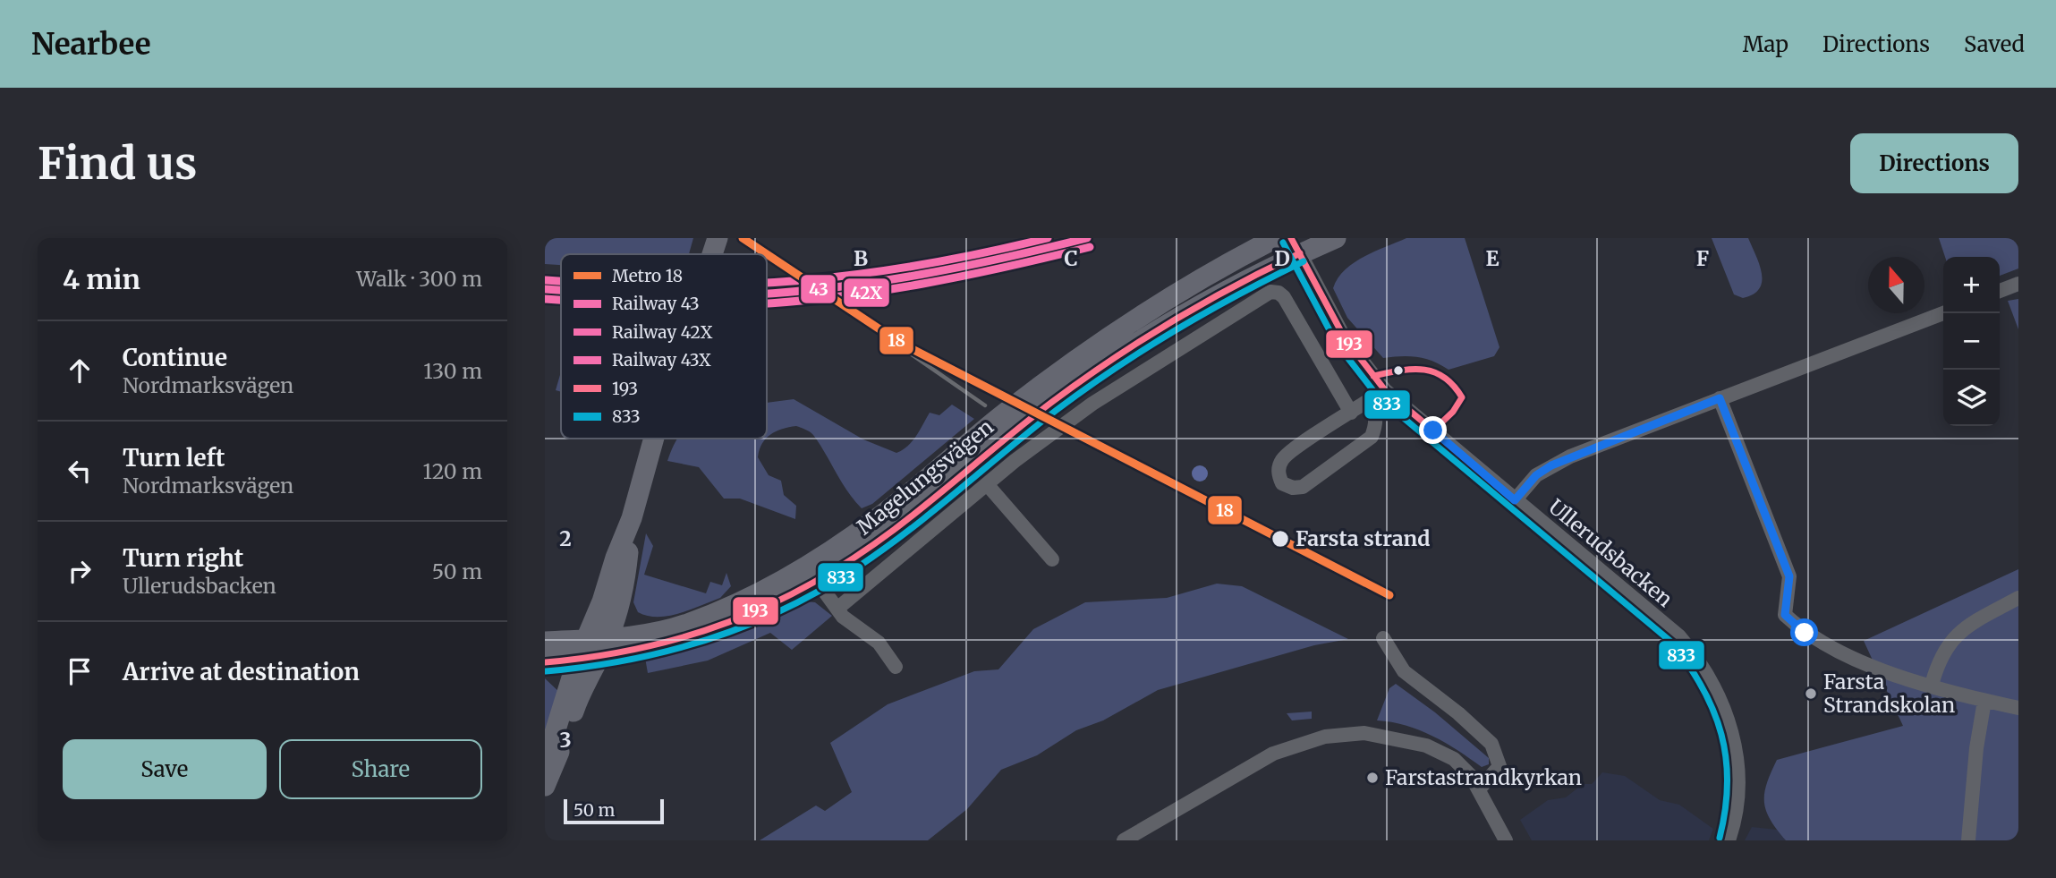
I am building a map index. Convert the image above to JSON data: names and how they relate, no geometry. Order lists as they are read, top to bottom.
{
  "streets": {
    "main road": ["Magelungsvägen"],
    "street": ["Ullerudsbacken"]
  },
  "crossings": [
    ["Magelungsvägen", "Ullerudsbacken"]
  ],
  "places": ["Farsta strand", "Farsta Strandskolan", "Farstastrandkyrkan"],
  "lines": [
    "metro line 18",
    "rail line 43",
    "rail line 43X",
    "transit line 193",
    "transit line 833",
    "rail line 42X"
  ],
  "legend": [
    "Metro 18",
    "Railway 43",
    "Railway 42X",
    "Railway 43X",
    "193",
    "833"
  ],
  "scale_bar": "50 m",
  "north": "top",
  "page": {
    "header": "Nearbee",
    "nav": ["Map", "Directions", "Saved"],
    "buttons": [
      "Directions",
      ["Save", "Share"]
    ],
    "title": "Find us",
    "heading": ["4 min", "Walk · 300 m"],
    "map_buttons": ["+", "−"],
    "list": [
      ["Continue", "Nordmarksvägen", "130 m"],
      ["Turn left", "Nordmarksvägen", "120 m"],
      ["Turn right", "Ullerudsbacken", "50 m"],
      "Arrive at destination"
    ],
    "scale": "50 m"
  },
  "grid": {
    "columns": [
      "B",
      "C",
      "D",
      "E",
      "F"
    ],
    "rows": ["2", "3"]
  }
}
